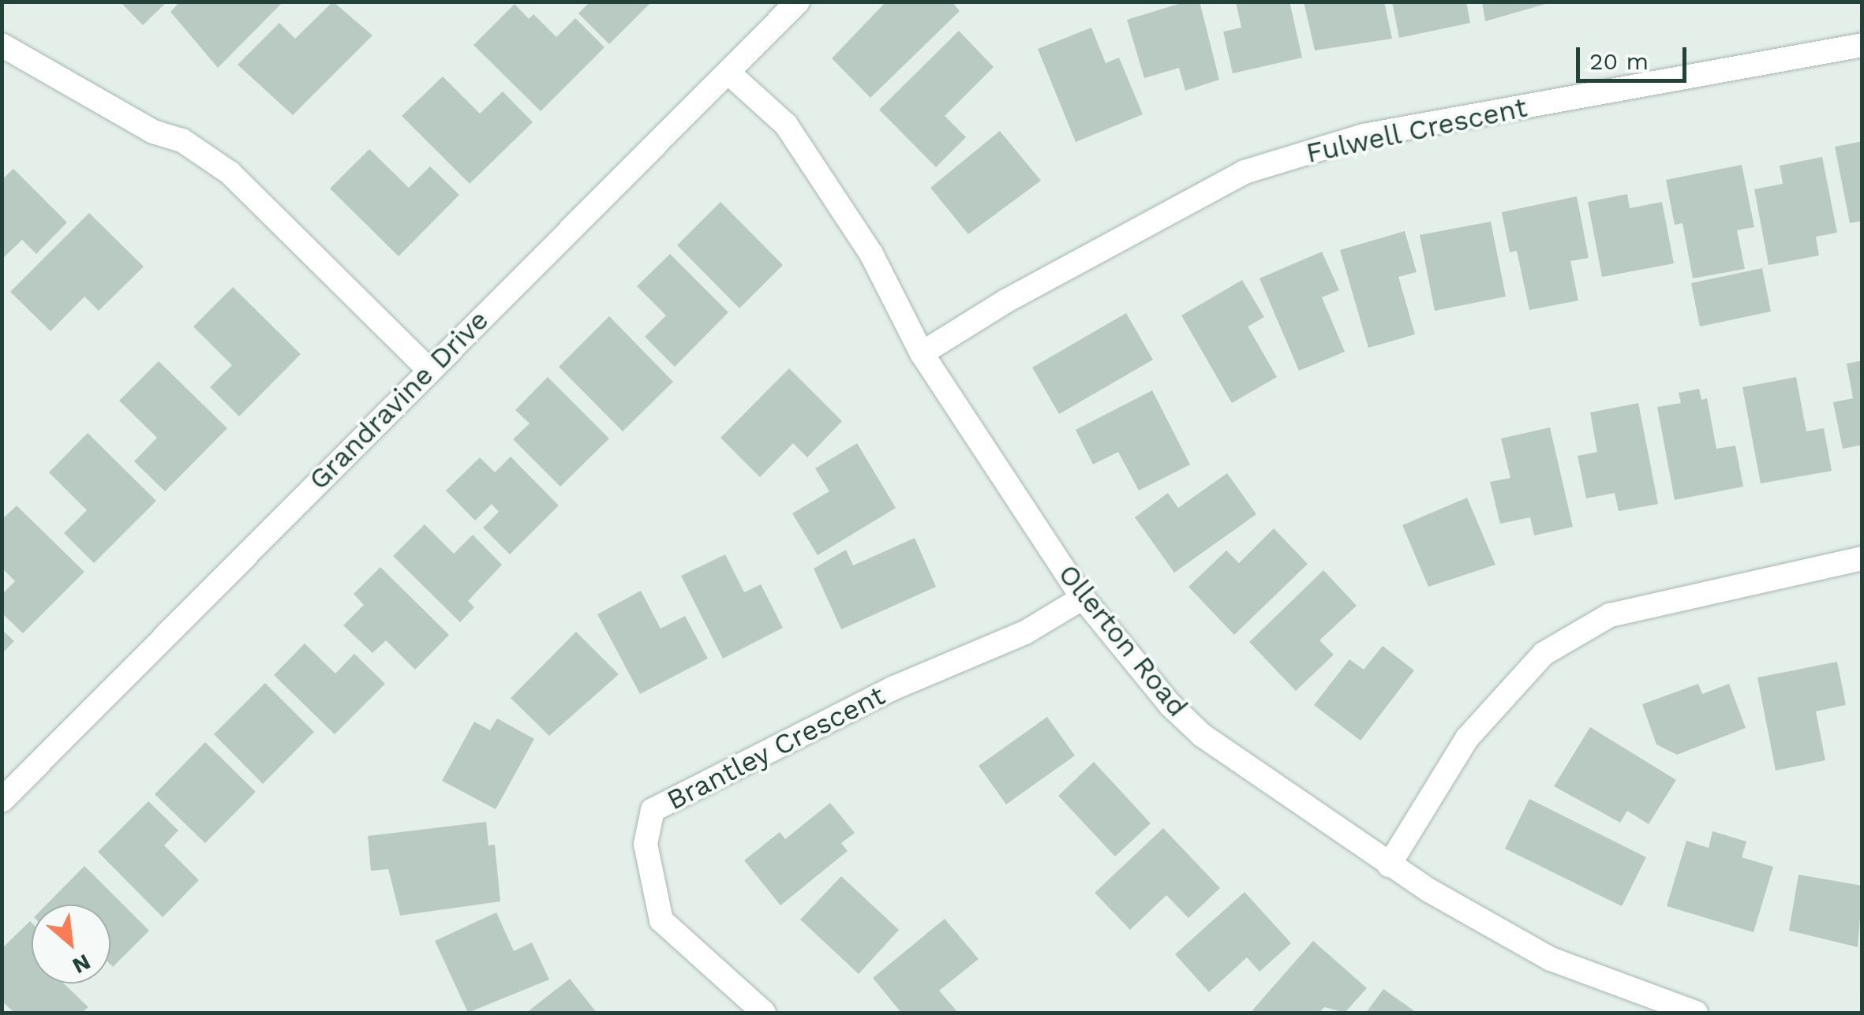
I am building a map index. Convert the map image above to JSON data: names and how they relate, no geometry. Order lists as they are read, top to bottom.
{
  "streets": {
    "street": [
      "Fulwell Crescent",
      "Grandravine Drive",
      "Ollerton Road",
      "Brantley Crescent"
    ]
  },
  "crossings": [
    ["Fulwell Crescent", "Ollerton Road"],
    ["Grandravine Drive", "Ollerton Road"],
    ["Ollerton Road", "Brantley Crescent"]
  ],
  "scale_bar": "20 m",
  "north": "bottom right"
}
